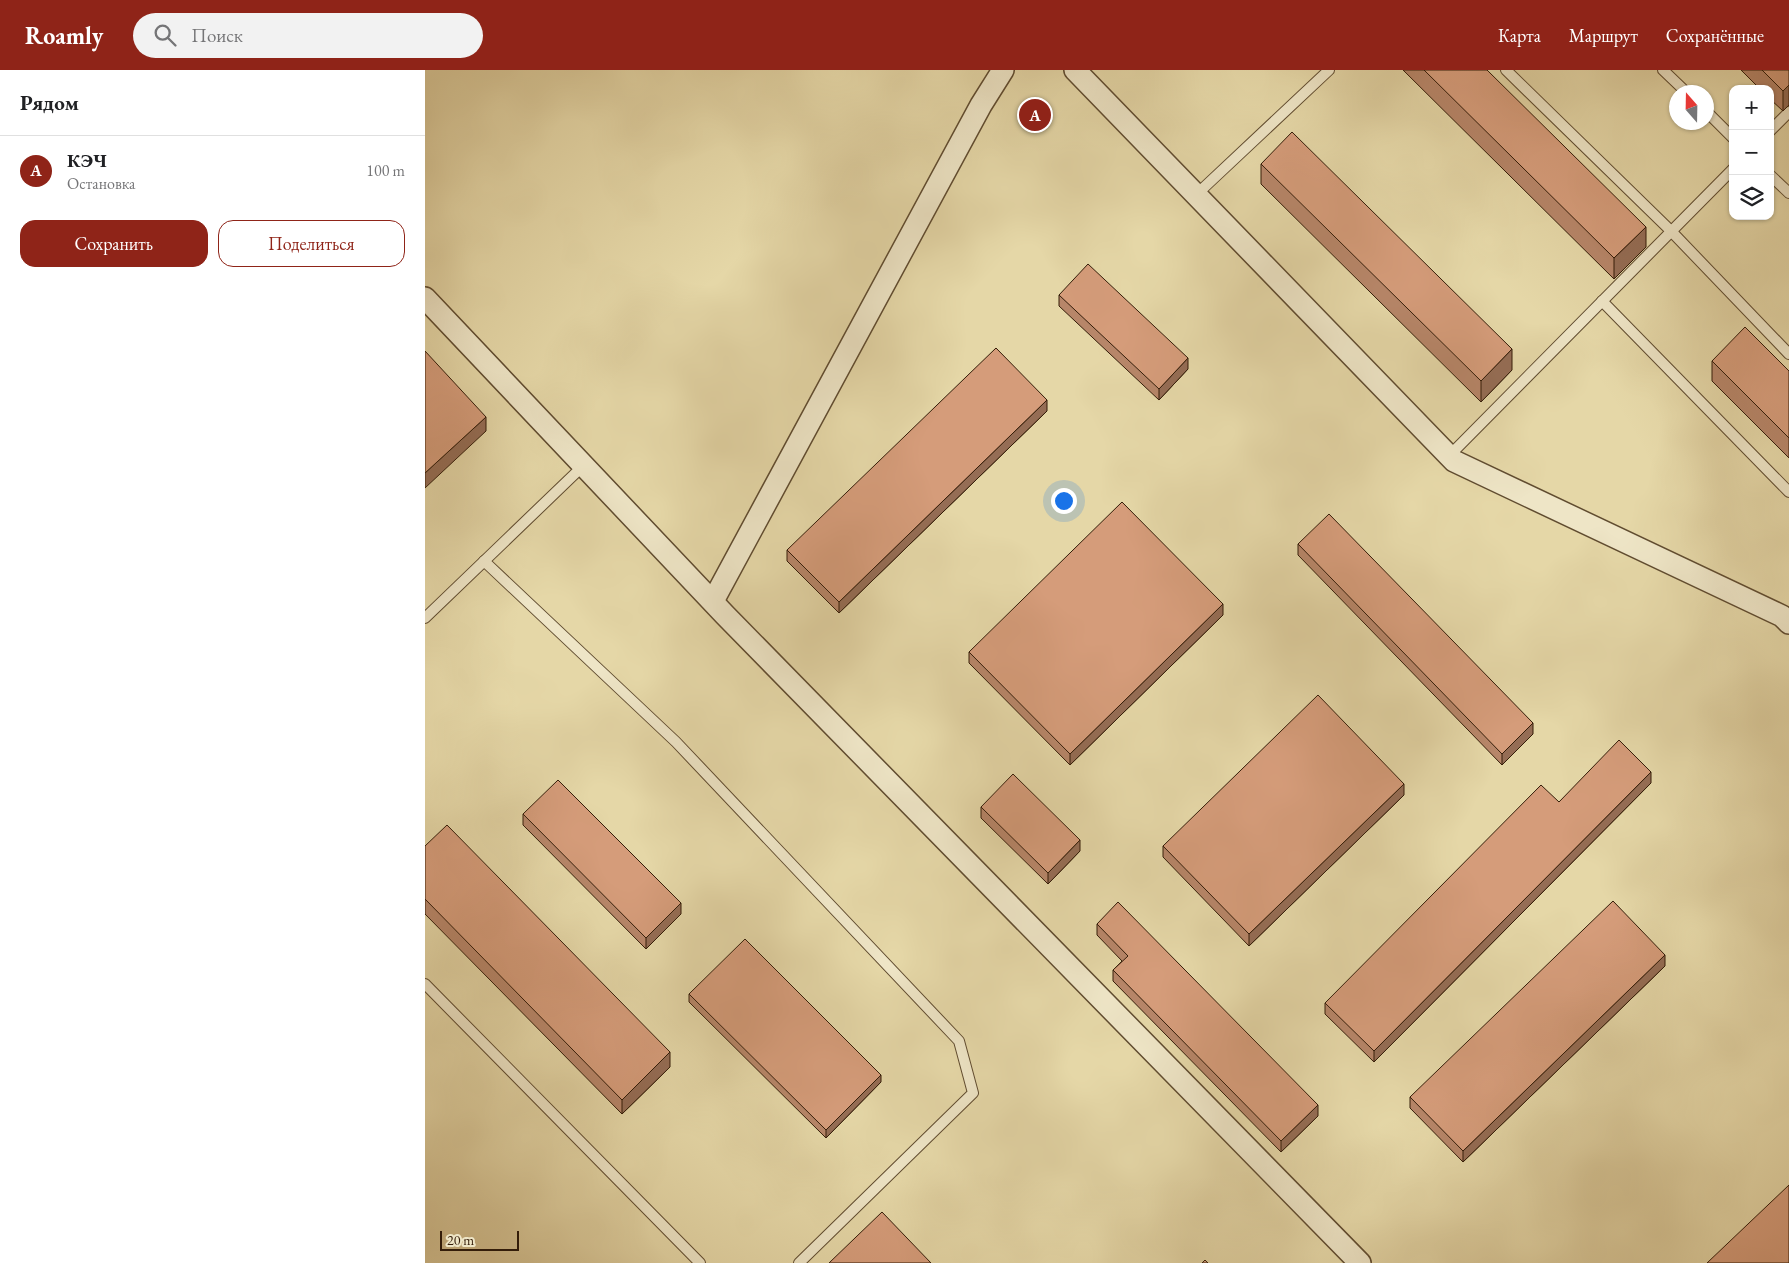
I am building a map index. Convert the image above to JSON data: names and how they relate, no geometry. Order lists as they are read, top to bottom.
{
  "scale_bar": "20 m",
  "north": "top",
  "page": {
    "header": "Roamly",
    "search": "Поиск",
    "nav": ["Карта", "Маршрут", "Сохранённые"],
    "heading": "Рядом",
    "map_buttons": ["+", "−"],
    "pins": "A",
    "list": [
      {
        "mark": "A",
        "name": "КЭЧ",
        "note": "Остановка",
        "value": "100 m"
      }
    ],
    "buttons": ["Сохранить", "Поделиться"],
    "scale": "20 m"
  }
}
